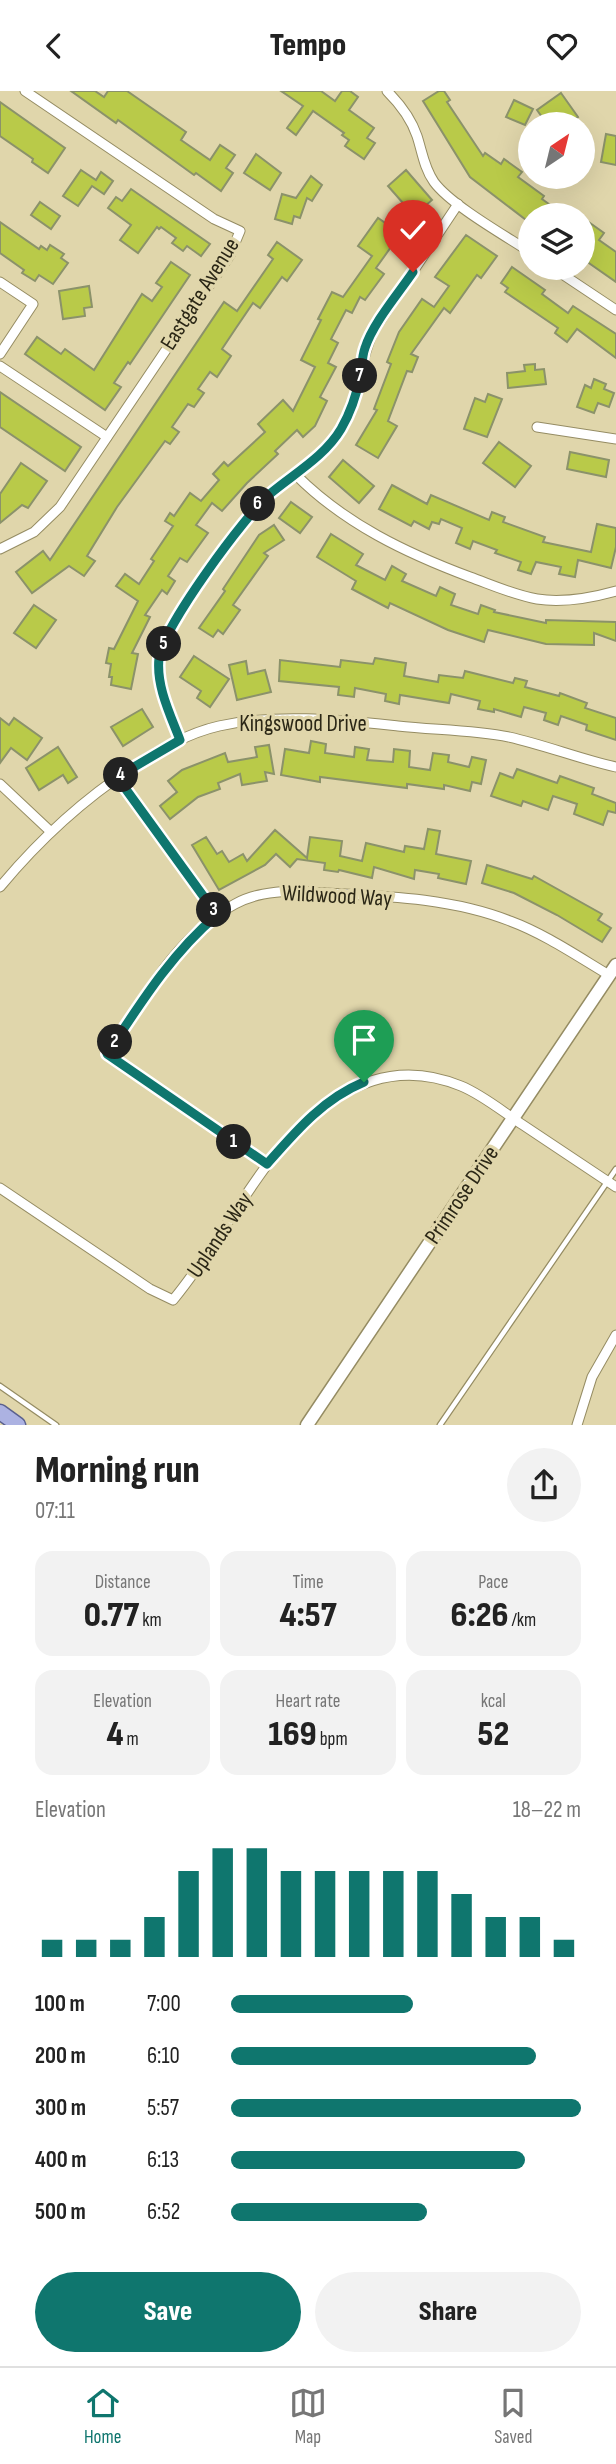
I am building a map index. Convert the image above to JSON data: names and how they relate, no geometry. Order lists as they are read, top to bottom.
{
  "streets": {
    "street": [
      "Eastgate Avenue",
      "Kingswood Drive",
      "Wildwood Way",
      "Primrose Drive",
      "Uplands Way"
    ]
  },
  "crossings": [
    ["Wildwood Way", "Primrose Drive"],
    ["Wildwood Way", "Uplands Way"],
    ["Primrose Drive", "Uplands Way"]
  ],
  "north": "top right",
  "page": {
    "header": "Tempo",
    "pins": [
      "7",
      "6",
      "5",
      "4",
      "3",
      "2",
      "1"
    ],
    "heading": ["Morning run", "07:11"],
    "stats": [
      ["Distance", "0.77 km"],
      ["Time", "4:57"],
      ["Pace", "6:26 /km"],
      ["Elevation", "4 m"],
      ["Heart rate", "169 bpm"],
      ["kcal", "52"]
    ],
    "chart": ["Elevation", "18–22 m"],
    "list": [
      {
        "name": "100 m",
        "note": "7:00"
      },
      {
        "name": "200 m",
        "note": "6:10"
      },
      {
        "name": "300 m",
        "note": "5:57"
      },
      {
        "name": "400 m",
        "note": "6:13"
      },
      {
        "name": "500 m",
        "note": "6:52"
      }
    ],
    "buttons": ["Save", "Share"],
    "tabs": ["Home", "Map", "Saved"]
  }
}
